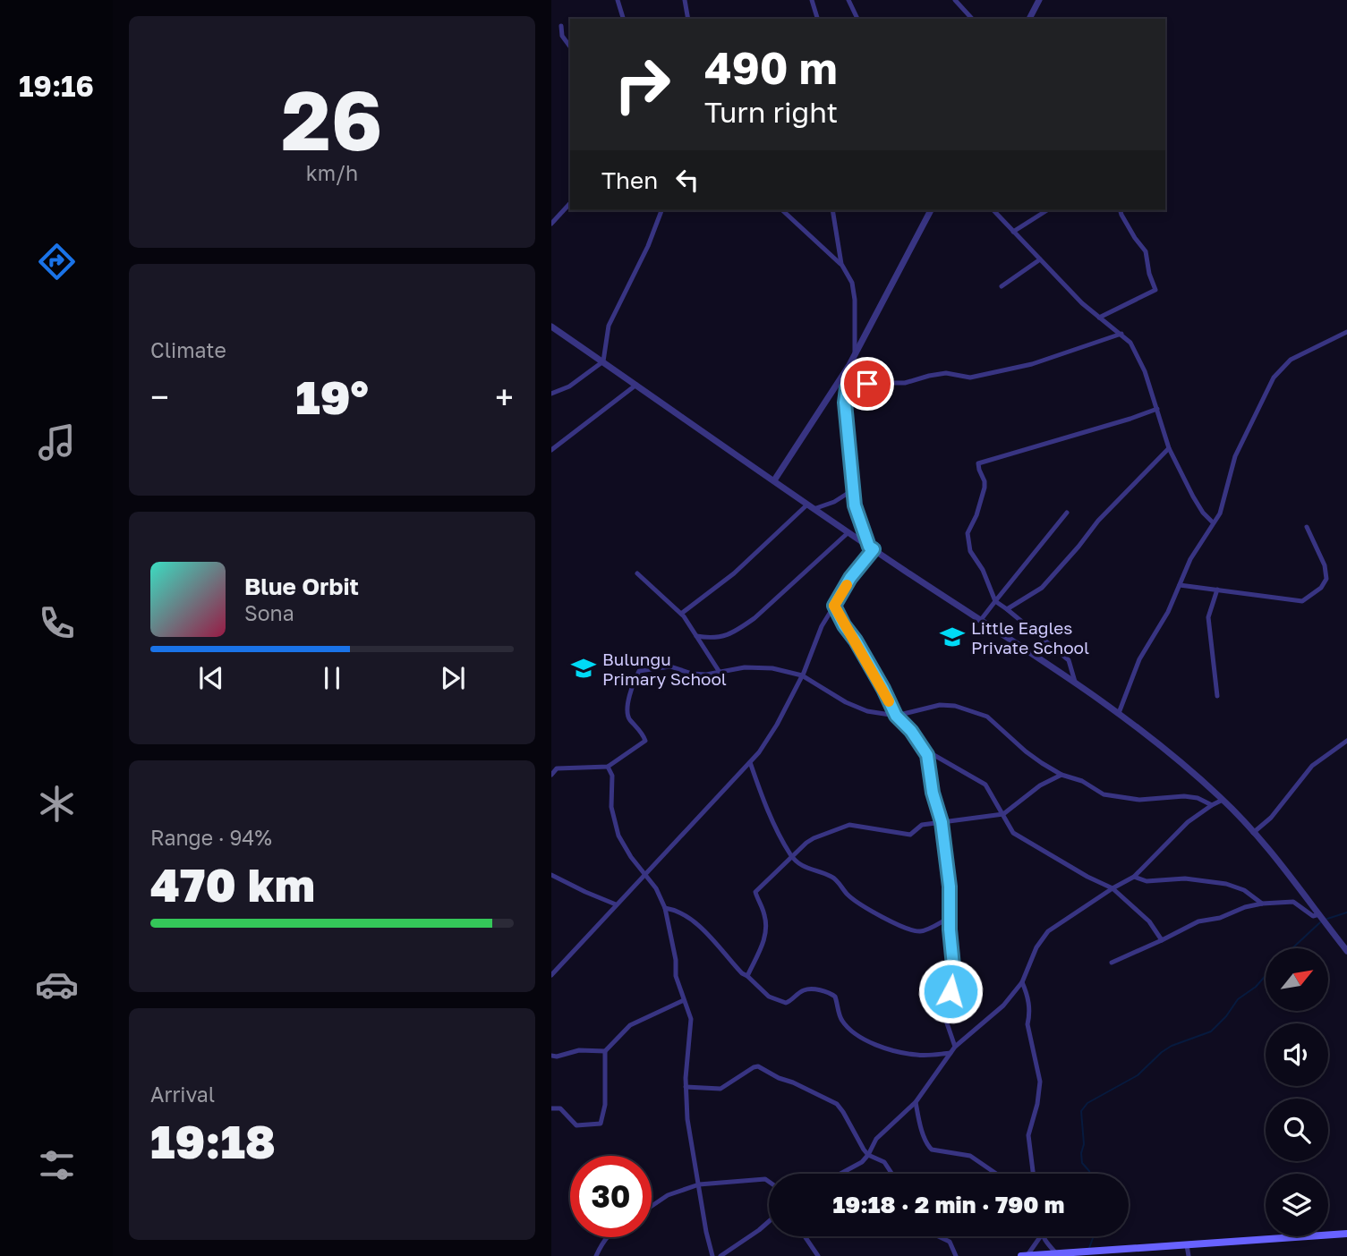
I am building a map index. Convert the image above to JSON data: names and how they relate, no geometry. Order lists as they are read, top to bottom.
{
  "places": {
    "school or university": ["Little Eagles Private School", "Bulungu Primary School"]
  },
  "north": "top right",
  "page": {
    "tabs": "19:16",
    "tile": [
      ["26", "km/h"],
      "Climate",
      ["Range · 94%", "470 km"],
      ["Arrival", "19:18"]
    ],
    "turn": ["490 m", "Turn right"],
    "then": "Then",
    "heat": ["−", "19°", "+"],
    "song": ["Blue Orbit", "Sona"],
    "limit": "30",
    "trip": "19:18 · 2 min · 790 m"
  }
}
